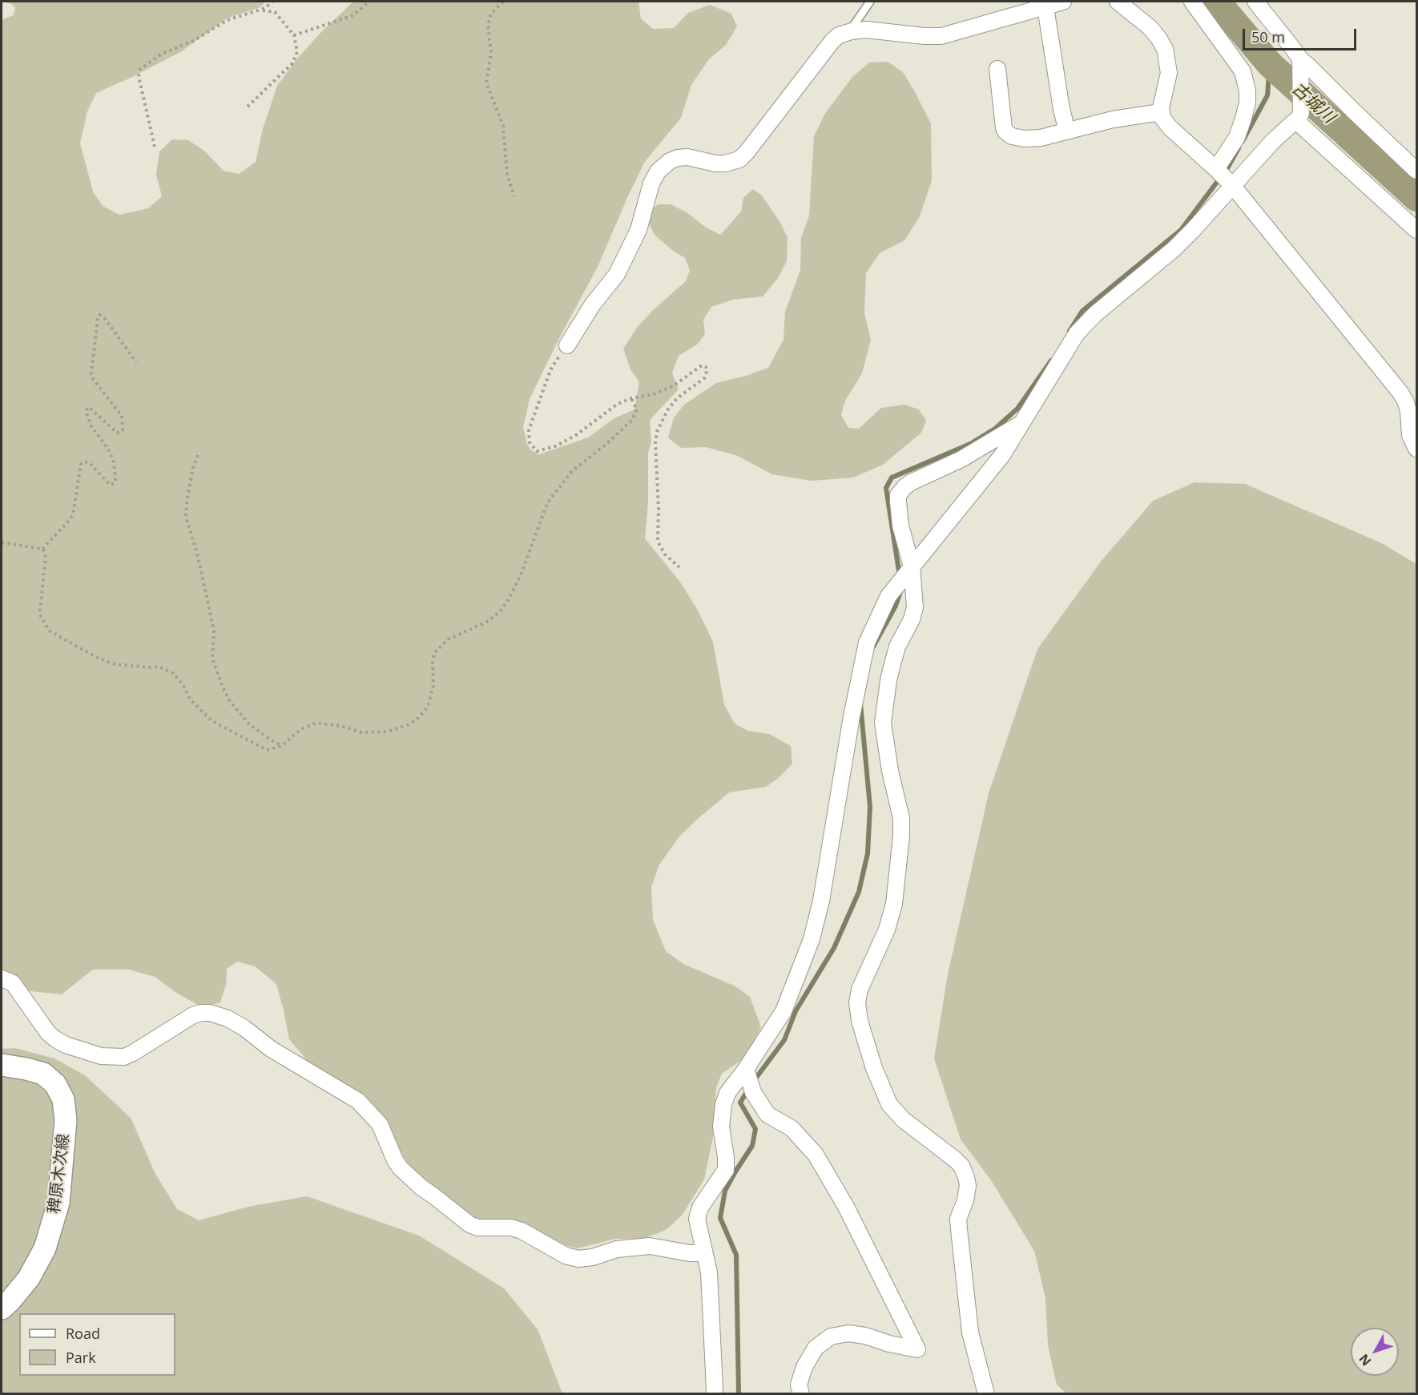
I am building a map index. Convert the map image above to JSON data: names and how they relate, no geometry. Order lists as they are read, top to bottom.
{
  "streets": {
    "main road": ["稗原木次線"]
  },
  "water": ["古城川"],
  "legend": ["Road", "Park"],
  "scale_bar": "50 m",
  "north": "bottom left"
}
